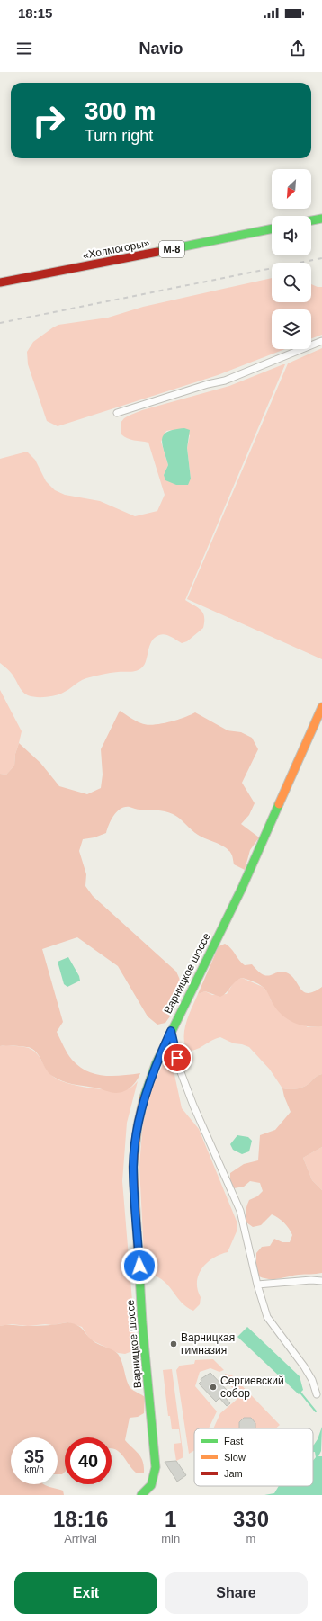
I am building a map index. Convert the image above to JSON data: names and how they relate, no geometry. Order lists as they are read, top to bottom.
{
  "streets": {
    "main road": ["«Холмогоры»", "М-8", "Варницкое шоссе"]
  },
  "places": ["Варницкая гимназия", "Сергиевский собор"],
  "legend": ["Fast", "Slow", "Jam"],
  "north": "bottom left",
  "page": {
    "status": "18:15",
    "header": "Navio",
    "turn": ["300 m", "Turn right"],
    "speed": "35 km/h",
    "limit": "40",
    "eta": [
      "18:16",
      "Arrival",
      "1",
      "min",
      "330",
      "m"
    ],
    "buttons": ["Exit", "Share"]
  }
}
